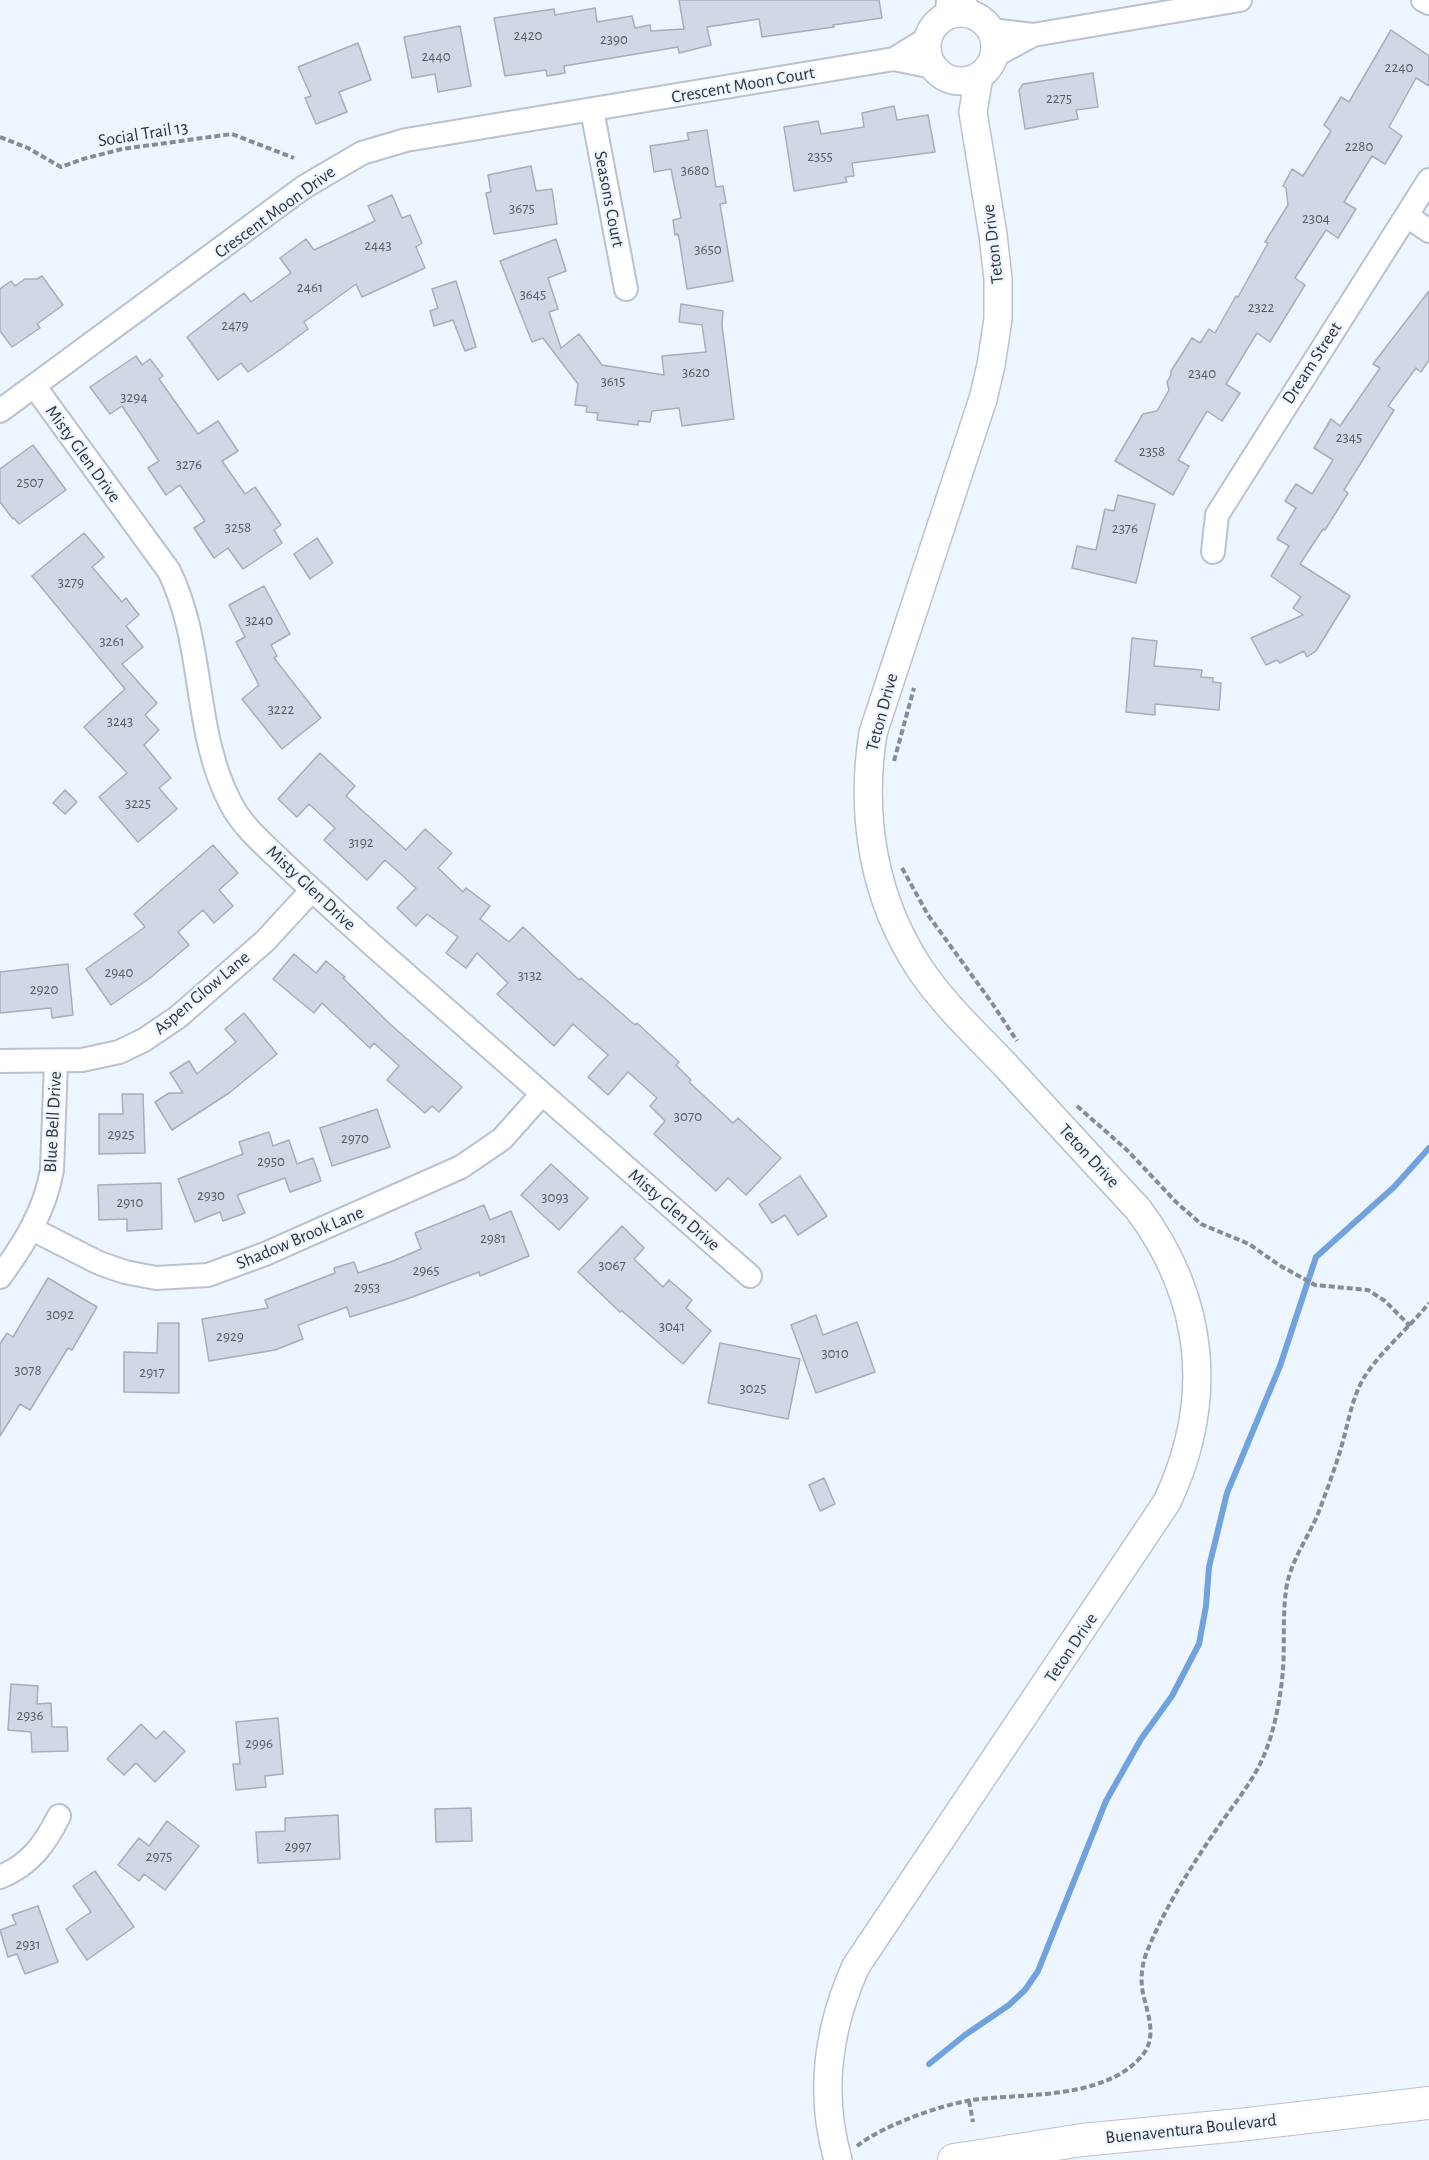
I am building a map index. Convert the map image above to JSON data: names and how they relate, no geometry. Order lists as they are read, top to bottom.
{
  "streets": {
    "main road": ["Buenaventura Boulevard"],
    "street": [
      "Crescent Moon Court",
      "Seasons Court",
      "Crescent Moon Drive",
      "Teton Drive",
      "Dream Street",
      "Misty Glen Drive",
      "Aspen Glow Lane",
      "Blue Bell Drive",
      "Shadow Brook Lane"
    ],
    "path": ["Social Trail 13"]
  },
  "crossings": [
    ["Crescent Moon Court", "Seasons Court"],
    ["Crescent Moon Court", "Crescent Moon Drive"],
    ["Crescent Moon Court", "Teton Drive"],
    ["Seasons Court", "Crescent Moon Drive"],
    ["Crescent Moon Drive", "Misty Glen Drive"],
    ["Misty Glen Drive", "Aspen Glow Lane"],
    ["Misty Glen Drive", "Shadow Brook Lane"],
    ["Aspen Glow Lane", "Blue Bell Drive"],
    ["Blue Bell Drive", "Shadow Brook Lane"]
  ],
  "house_numbers": [
    "2420",
    "2390",
    "2440",
    "2240",
    "2275",
    "2280",
    "2355",
    "3680",
    "3675",
    "2304",
    "2443",
    "3650",
    "2461",
    "3645",
    "2322",
    "2479",
    "3620",
    "2340",
    "3615",
    "3294",
    "2345",
    "2358",
    "3276",
    "2507",
    "3258",
    "2376",
    "3279",
    "3240",
    "3261",
    "3222",
    "3243",
    "3225",
    "3192",
    "2940",
    "3132",
    "2920",
    "3070",
    "2925",
    "2970",
    "2950",
    "2930",
    "3093",
    "2910",
    "2981",
    "3067",
    "2965",
    "2953",
    "3092",
    "3041",
    "2929",
    "3010",
    "3078",
    "2917",
    "3025",
    "2936",
    "2996",
    "2997",
    "2975",
    "2931"
  ]
}
